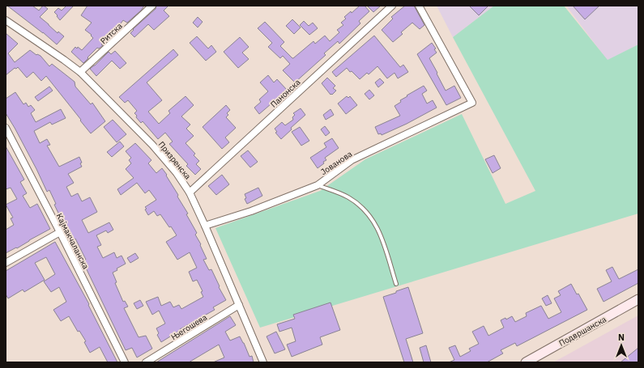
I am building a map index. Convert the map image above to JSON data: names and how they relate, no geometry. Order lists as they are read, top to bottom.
{
  "streets": {
    "street": [
      "Ритска",
      "Панонска",
      "Призренска",
      "Јованова",
      "Кајмакчаланска",
      "Његошева",
      "Подвршанска"
    ]
  },
  "crossings": [
    ["Ритска", "Призренска"],
    ["Панонска", "Призренска"],
    ["Призренска", "Јованова"],
    ["Призренска", "Његошева"]
  ],
  "north": "top"
}
